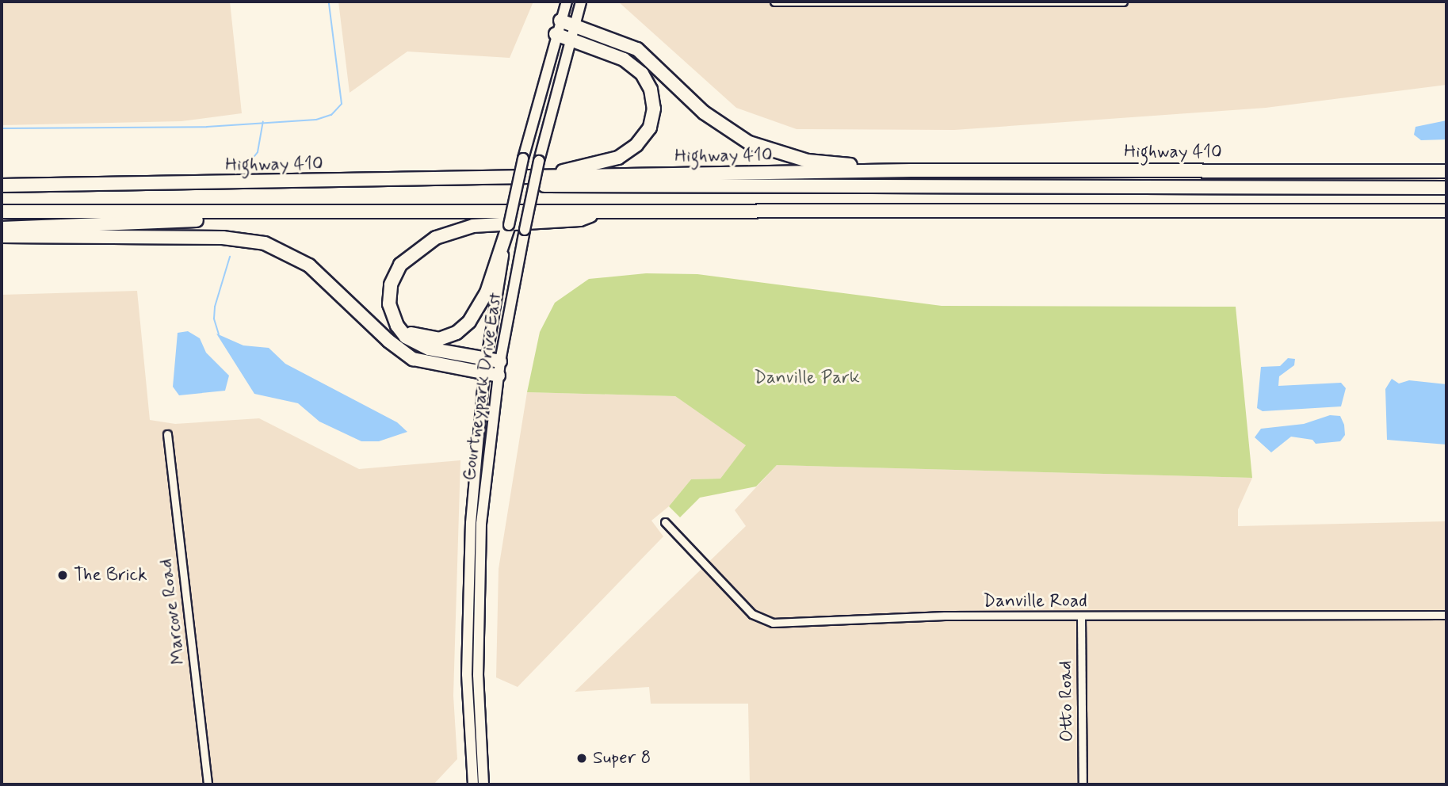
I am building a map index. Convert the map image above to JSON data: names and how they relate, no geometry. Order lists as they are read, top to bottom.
{
  "streets": {
    "highway": ["Highway 410"],
    "main road": ["Courtneypark Drive East"],
    "street": ["Danville Road", "Marcove Road", "Otto Road"]
  },
  "crossings": [
    ["Danville Road", "Otto Road"]
  ],
  "parks": ["Danville Park"],
  "places": ["The Brick", "Super 8"]
}
